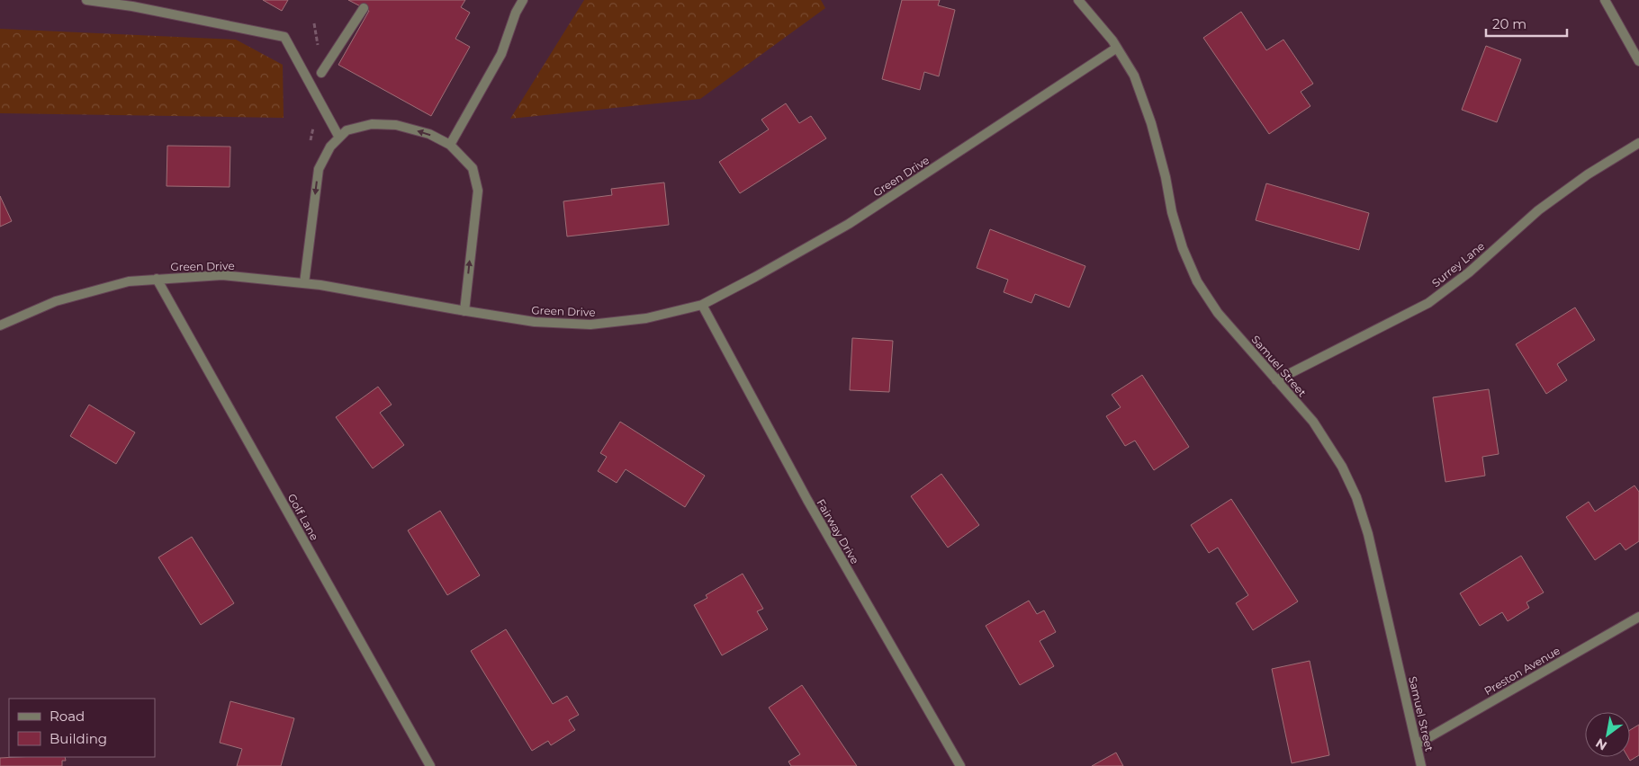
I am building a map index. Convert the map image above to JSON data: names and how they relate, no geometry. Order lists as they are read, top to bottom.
{
  "streets": {
    "street": [
      "Green Drive",
      "Surrey Lane",
      "Samuel Street",
      "Golf Lane",
      "Fairway Drive",
      "Preston Avenue"
    ]
  },
  "crossings": [
    ["Green Drive", "Samuel Street"],
    ["Green Drive", "Golf Lane"],
    ["Green Drive", "Fairway Drive"],
    ["Surrey Lane", "Samuel Street"],
    ["Samuel Street", "Preston Avenue"]
  ],
  "legend": ["Road", "Building"],
  "scale_bar": "20 m",
  "north": "bottom left"
}
